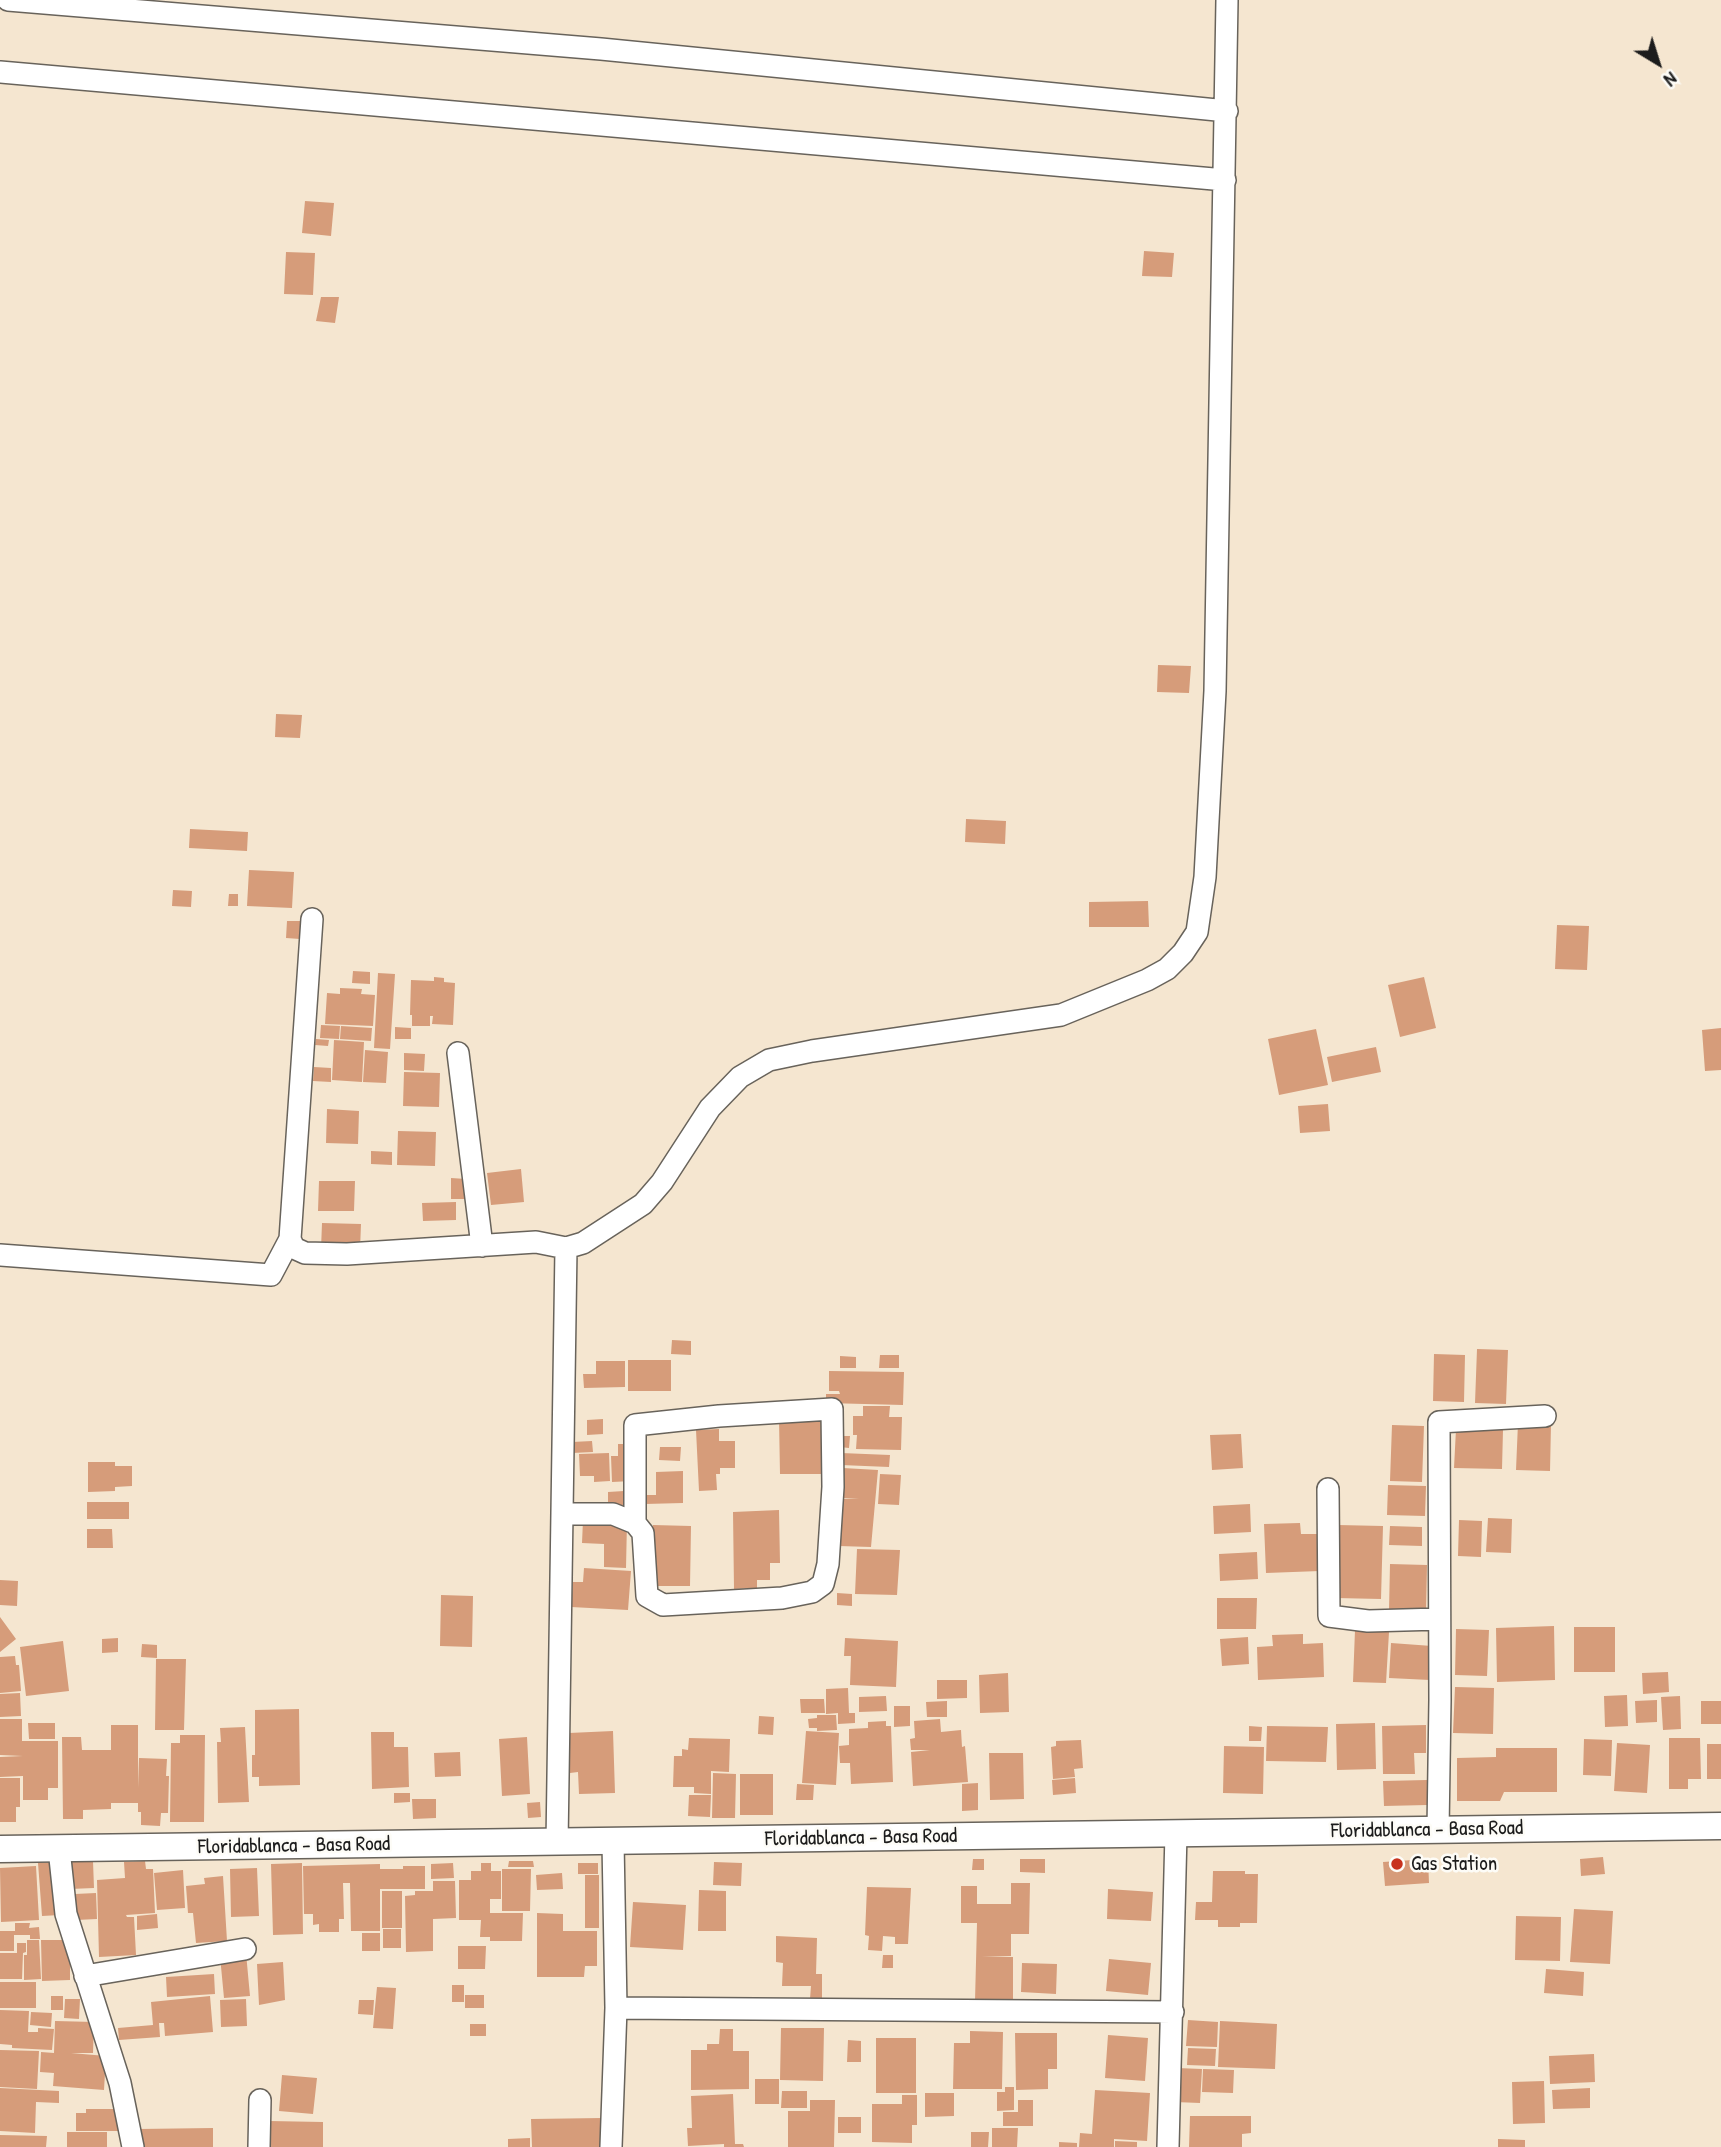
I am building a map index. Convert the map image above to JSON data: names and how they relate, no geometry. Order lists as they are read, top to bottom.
{
  "streets": {
    "main road": ["Floridablanca - Basa Road"]
  },
  "places": ["Gas Station"],
  "north": "bottom right"
}
